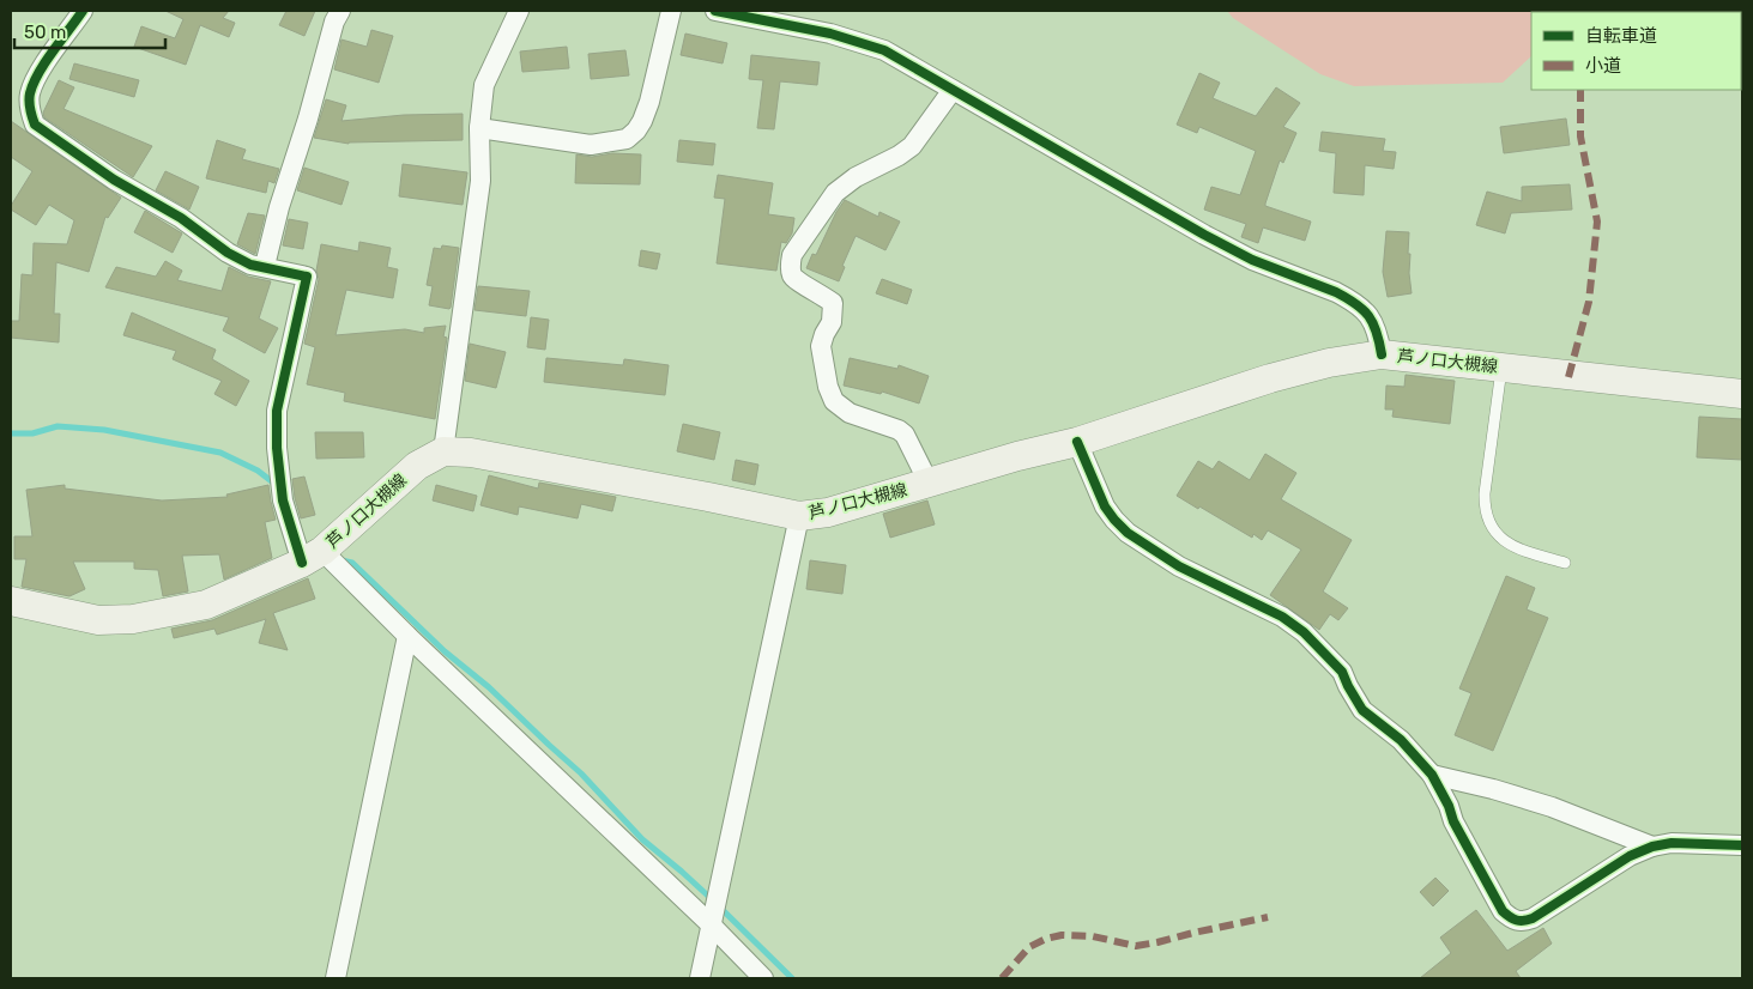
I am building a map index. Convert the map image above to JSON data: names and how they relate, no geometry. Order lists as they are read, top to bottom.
{
  "streets": {
    "main road": ["芦ノ口大槻線"]
  },
  "legend": ["自転車道", "小道"],
  "scale_bar": "50 m"
}
